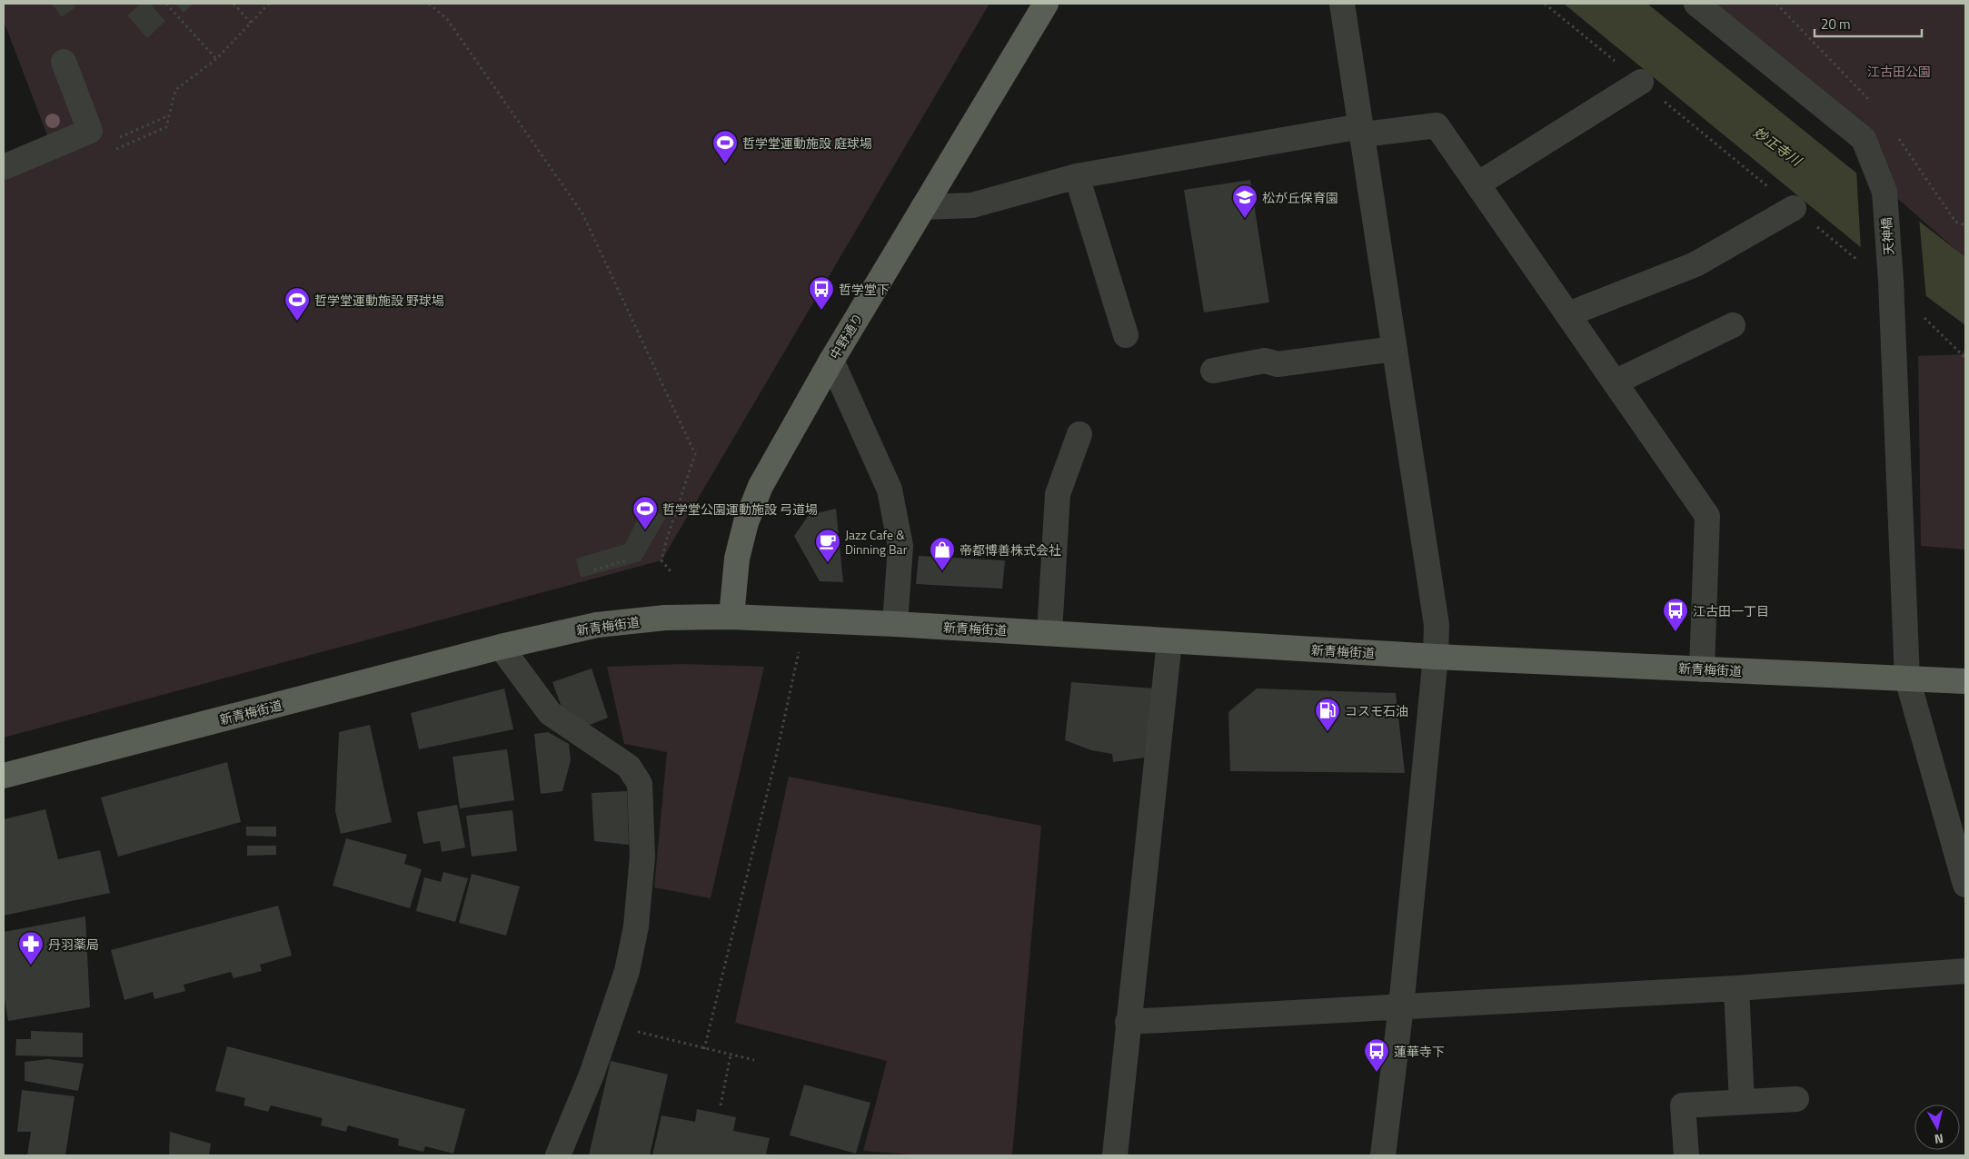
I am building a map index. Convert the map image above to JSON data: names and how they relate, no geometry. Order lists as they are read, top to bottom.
{
  "streets": {
    "main road": ["中野通り", "新青梅街道"],
    "street": ["天神橋"]
  },
  "crossings": [
    ["天神橋", "新青梅街道"],
    ["中野通り", "新青梅街道"]
  ],
  "water": ["妙正寺川"],
  "parks": ["江古田公園"],
  "places": {
    "sports": ["哲学堂運動施設 庭球場", "哲学堂運動施設 野球場", "哲学堂公園運動施設 弓道場"],
    "school or university": ["松が丘保育園"],
    "bus stop": ["哲学堂下", "江古田一丁目", "蓮華寺下"],
    "cafe": ["Jazz Cafe & Dinning Bar"],
    "shop": ["帝都博善株式会社"],
    "fuel station": ["コスモ石油"],
    "pharmacy": ["丹羽薬局"]
  },
  "scale_bar": "20 m",
  "north": "bottom"
}
